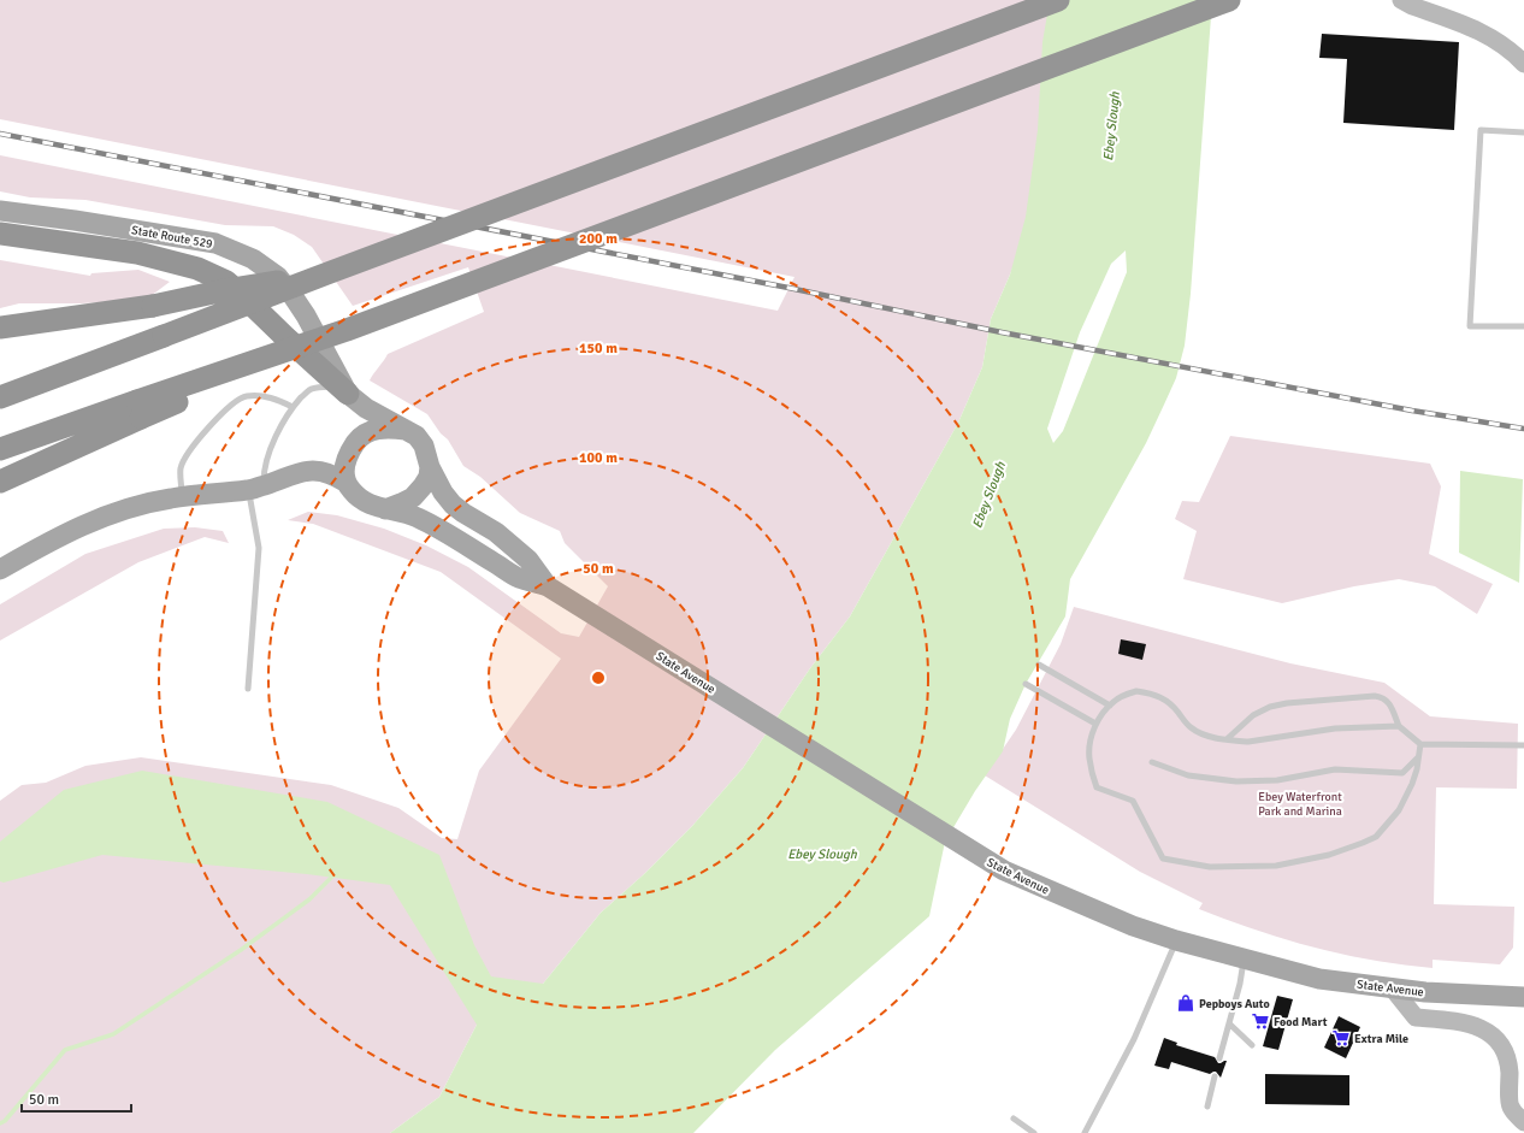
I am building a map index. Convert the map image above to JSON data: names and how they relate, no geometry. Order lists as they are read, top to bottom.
{
  "streets": {
    "main road": ["State Route 529", "State Avenue"]
  },
  "crossings": [
    ["State Route 529", "State Avenue"]
  ],
  "water": ["Ebey Slough"],
  "parks": ["Ebey Waterfront Park and Marina"],
  "places": {
    "shop": ["Pepboys Auto"],
    "supermarket": ["Food Mart", "Extra Mile"]
  },
  "scale_bar": "50 m",
  "rings": [
    "200 m",
    "150 m",
    "100 m",
    "50 m"
  ]
}
